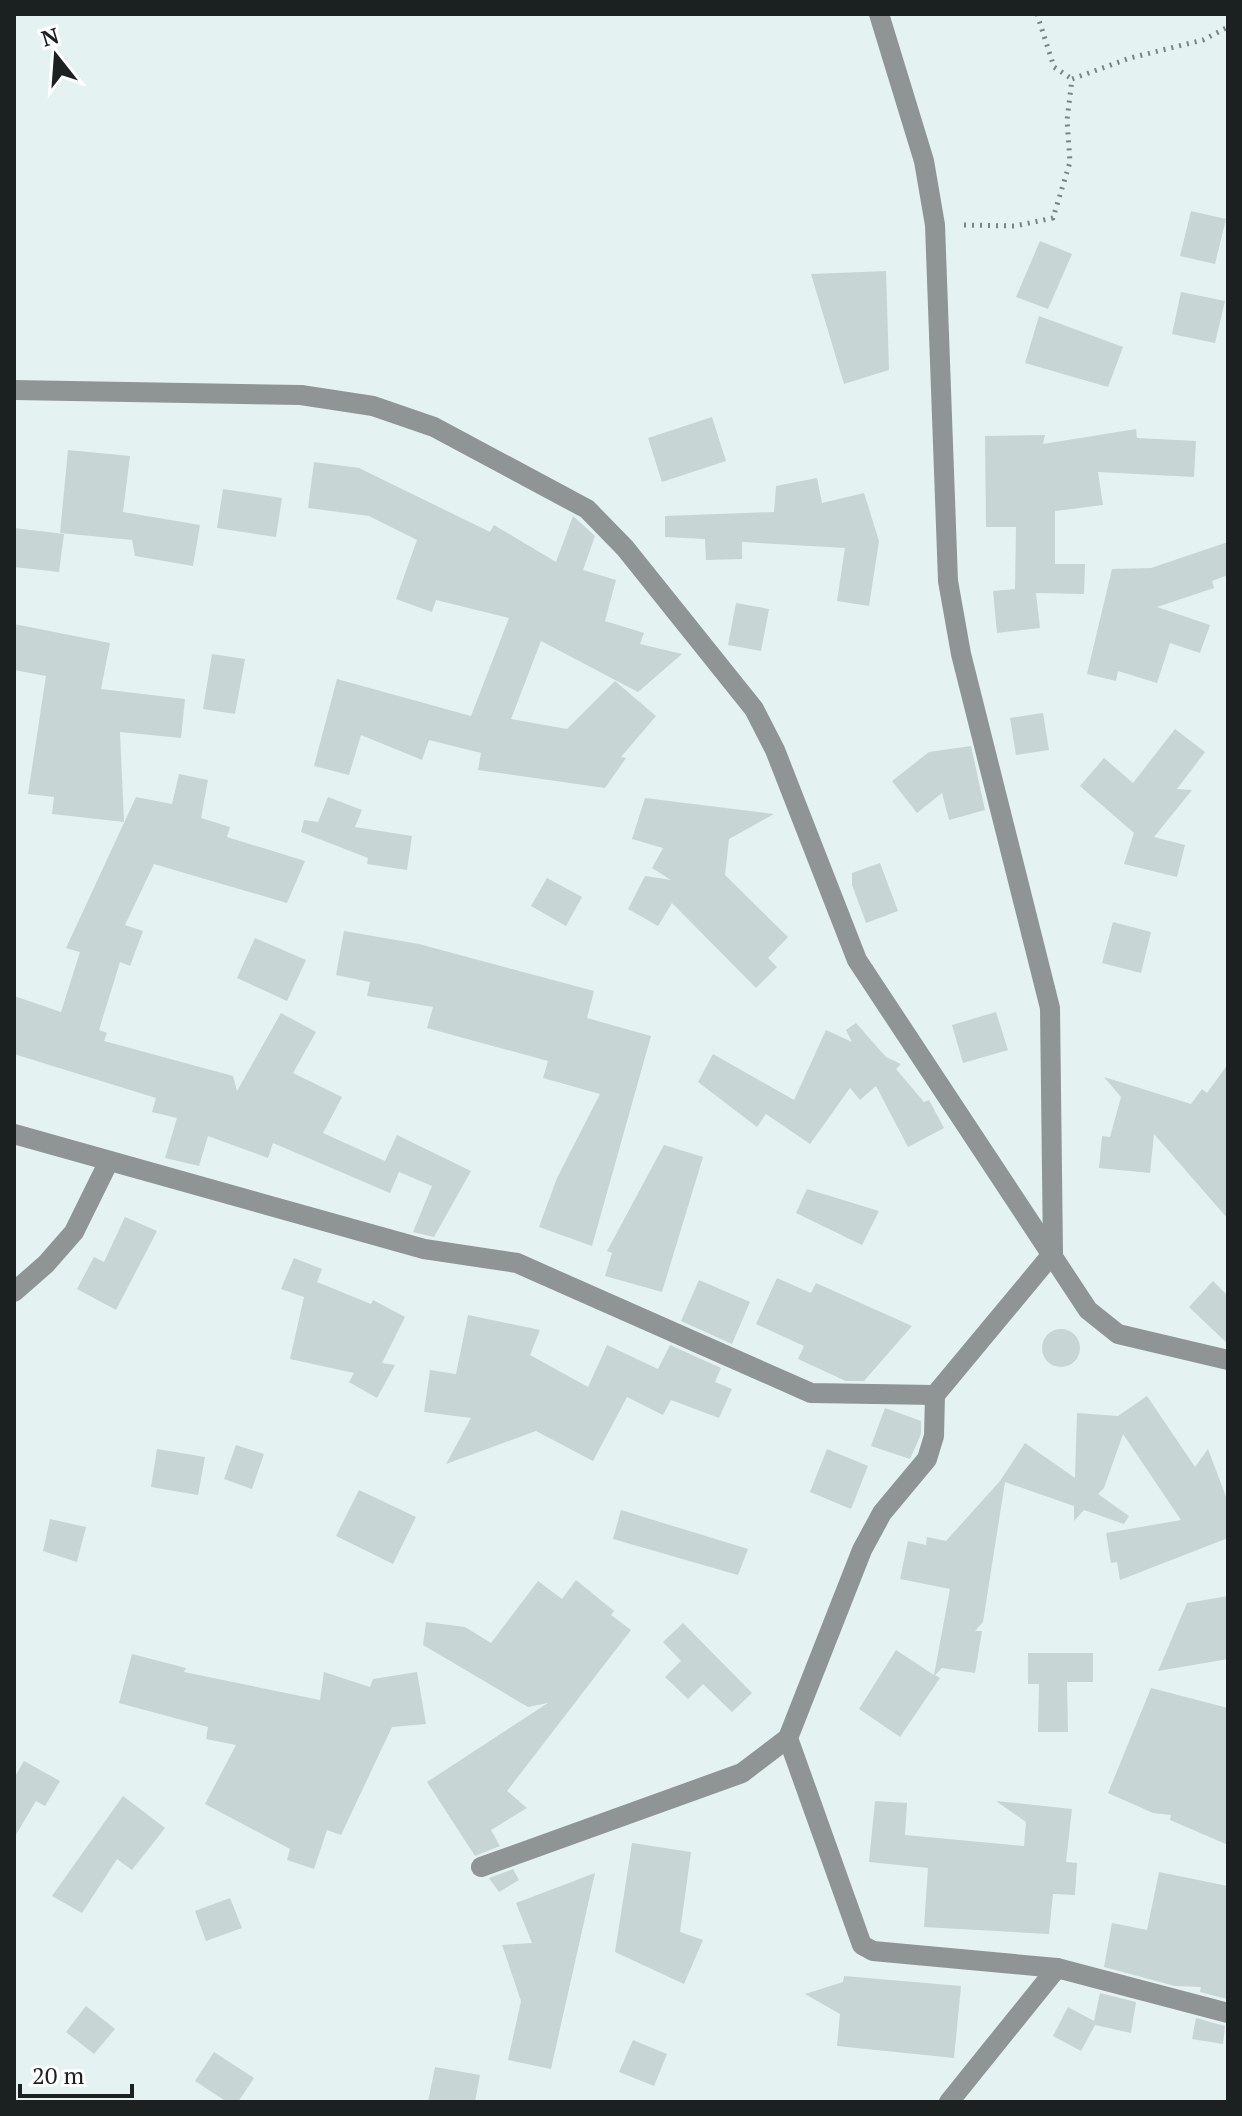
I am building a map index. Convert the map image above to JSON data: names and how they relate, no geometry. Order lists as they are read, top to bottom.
{
  "scale_bar": "20 m",
  "north": "top"
}
